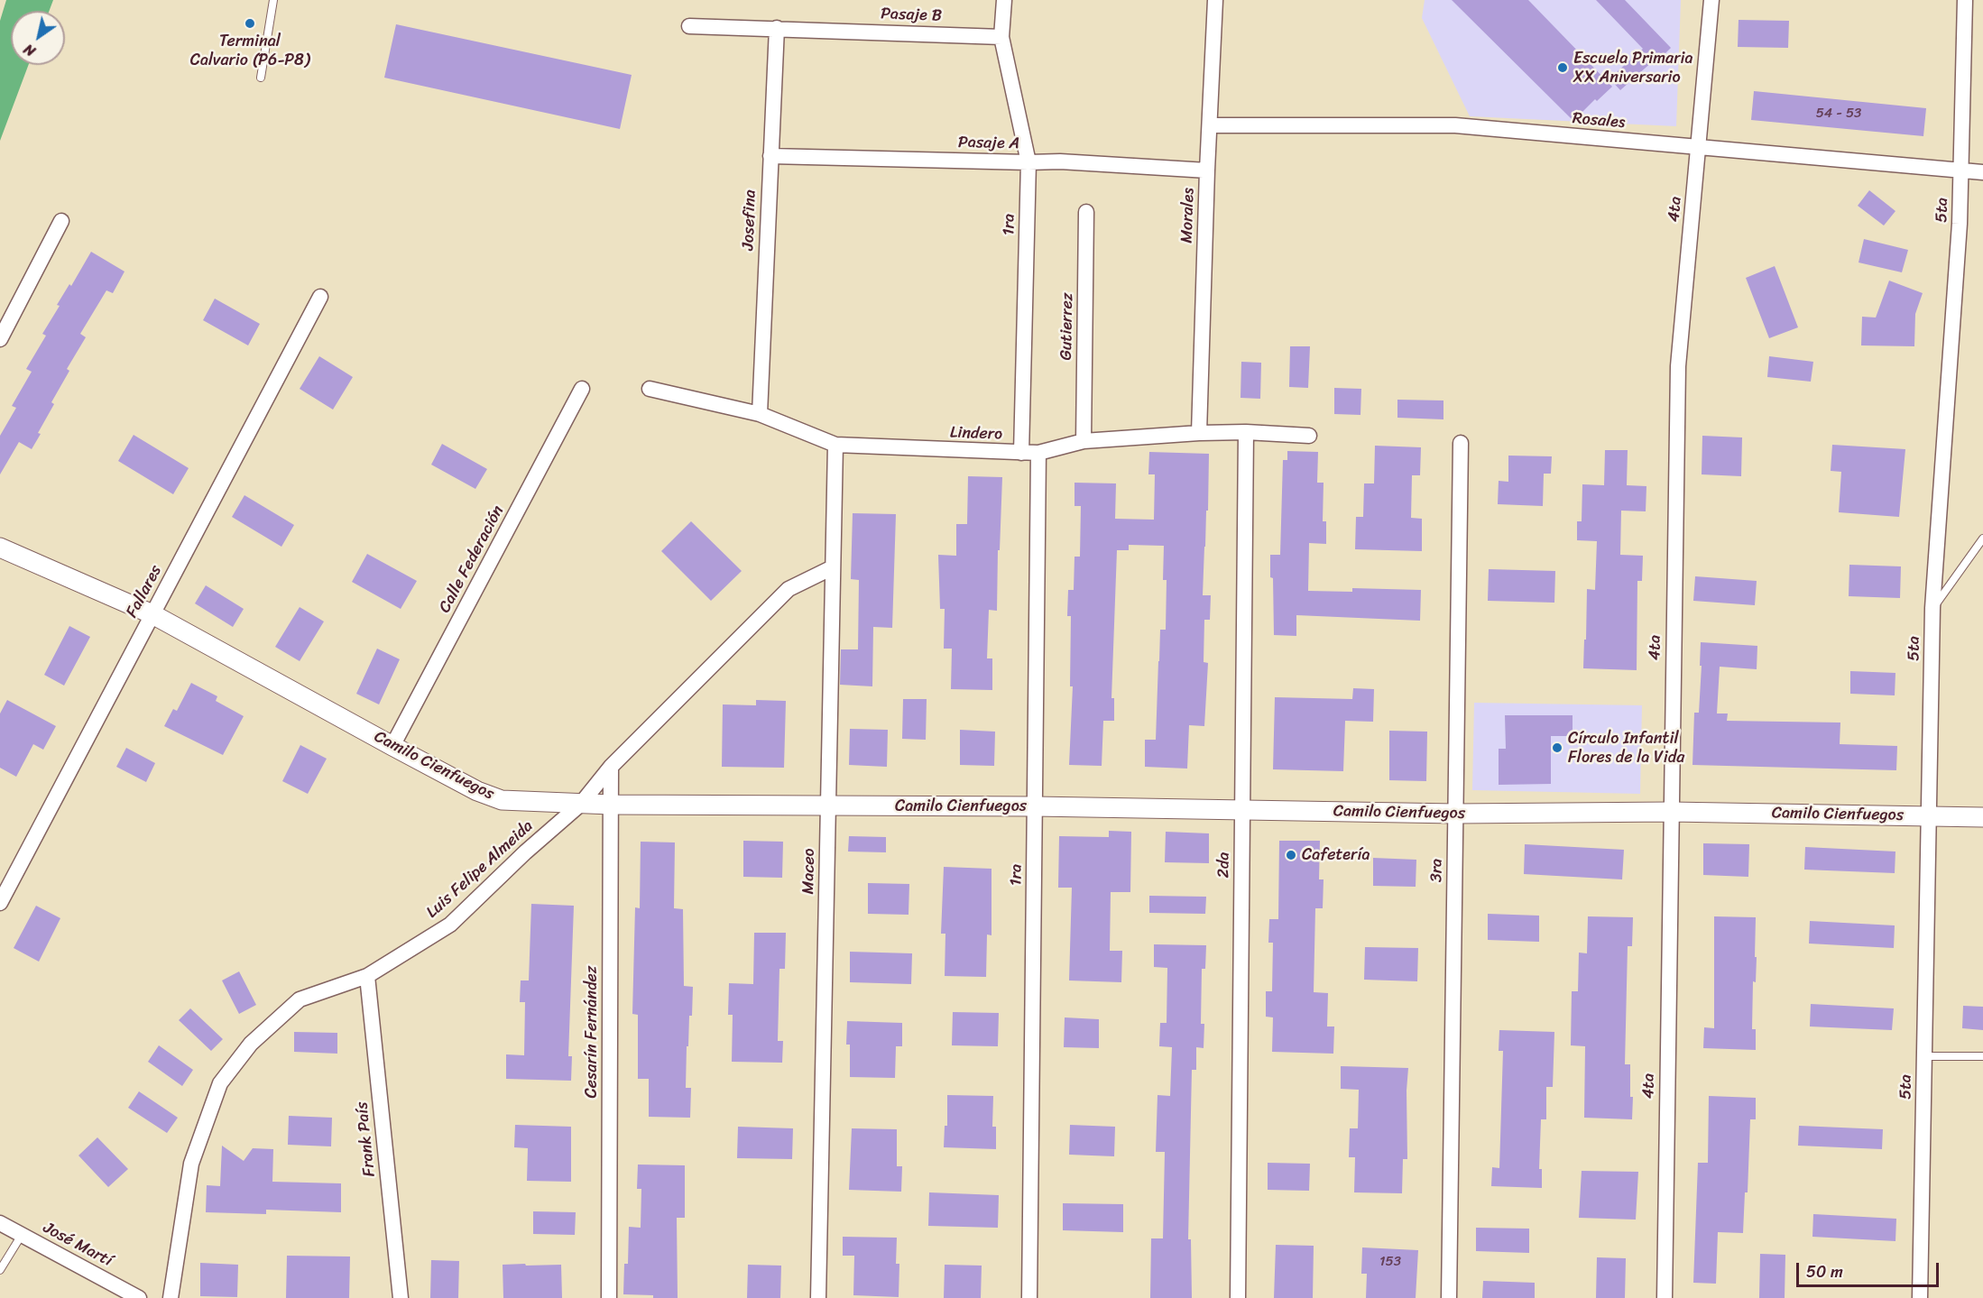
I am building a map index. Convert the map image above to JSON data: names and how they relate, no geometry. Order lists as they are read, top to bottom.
{
  "streets": {
    "street": [
      "Pasaje B",
      "Rosales",
      "Pasaje A",
      "4ta",
      "5ta",
      "Morales",
      "Josefina",
      "1ra",
      "Gutierrez",
      "Lindero",
      "Calle Federación",
      "Fallares",
      "Camilo Cienfuegos",
      "2da",
      "Luis Felipe Almeida",
      "3ra",
      "Maceo",
      "Cesarín Fernández",
      "Frank País",
      "José Martí"
    ]
  },
  "crossings": [
    ["Pasaje B", "Josefina"],
    ["Pasaje B", "1ra"],
    ["Rosales", "4ta"],
    ["Rosales", "5ta"],
    ["Rosales", "Morales"],
    ["Pasaje A", "Morales"],
    ["Pasaje A", "Josefina"],
    ["Pasaje A", "1ra"],
    ["4ta", "Camilo Cienfuegos"],
    ["5ta", "Camilo Cienfuegos"],
    ["Morales", "Lindero"],
    ["Josefina", "Lindero"],
    ["1ra", "Lindero"],
    ["1ra", "Camilo Cienfuegos"],
    ["Gutierrez", "Lindero"],
    ["Lindero", "2da"],
    ["Lindero", "Maceo"],
    ["Calle Federación", "Camilo Cienfuegos"],
    ["Fallares", "Camilo Cienfuegos"],
    ["Camilo Cienfuegos", "2da"],
    ["Camilo Cienfuegos", "Luis Felipe Almeida"],
    ["Camilo Cienfuegos", "3ra"],
    ["Camilo Cienfuegos", "Maceo"],
    ["Camilo Cienfuegos", "Cesarín Fernández"],
    ["Luis Felipe Almeida", "Maceo"],
    ["Luis Felipe Almeida", "Cesarín Fernández"],
    ["Luis Felipe Almeida", "Frank País"]
  ],
  "places": [
    "Terminal Calvario (P6-P8)",
    "Escuela Primaria XX Aniversario",
    "Círculo Infantil Flores de la Vida",
    "Cafetería"
  ],
  "house_numbers": ["54 - 53", "153"],
  "scale_bar": "50 m",
  "north": "bottom left"
}
